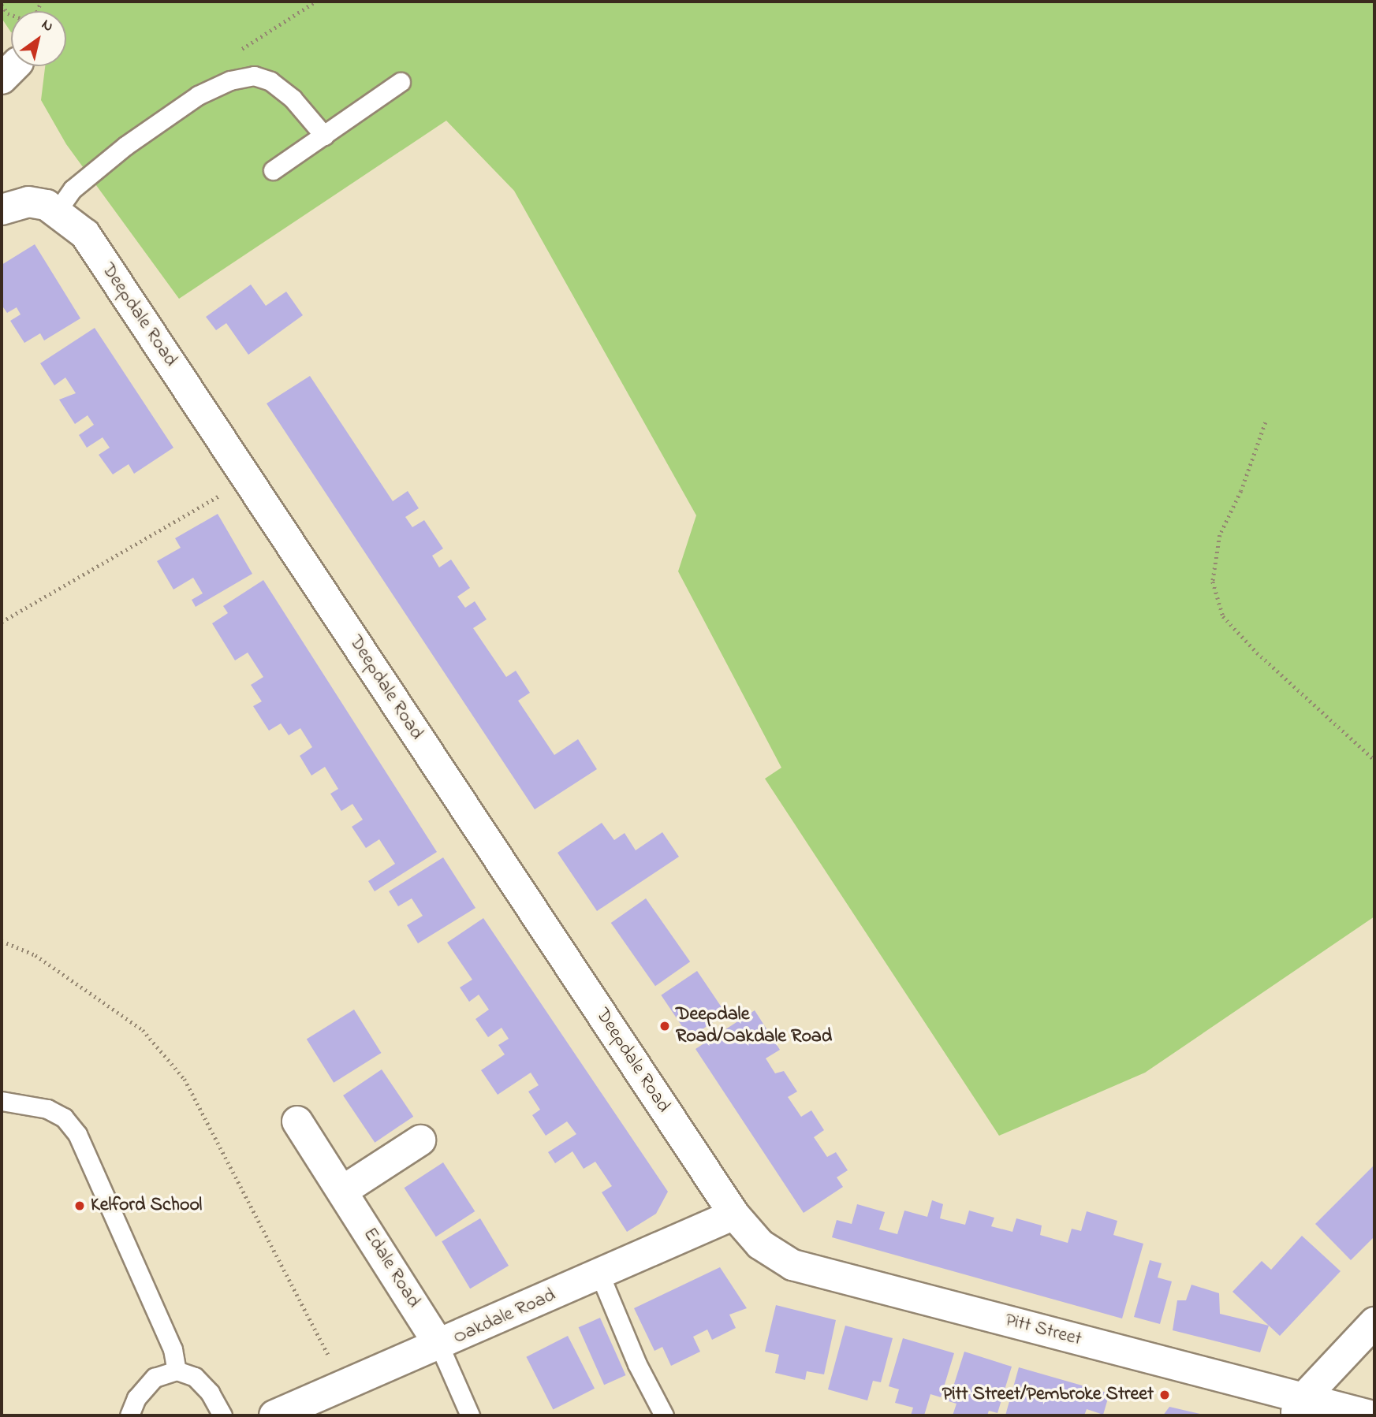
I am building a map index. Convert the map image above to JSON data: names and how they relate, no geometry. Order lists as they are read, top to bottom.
{
  "streets": {
    "street": [
      "Deepdale Road",
      "Edale Road",
      "Oakdale Road",
      "Pitt Street"
    ]
  },
  "crossings": [
    ["Deepdale Road", "Oakdale Road"],
    ["Deepdale Road", "Pitt Street"],
    ["Edale Road", "Oakdale Road"],
    ["Oakdale Road", "Pitt Street"]
  ],
  "places": ["Deepdale Road/Oakdale Road", "Kelford School", "Pitt Street/Pembroke Street"],
  "north": "top right"
}
